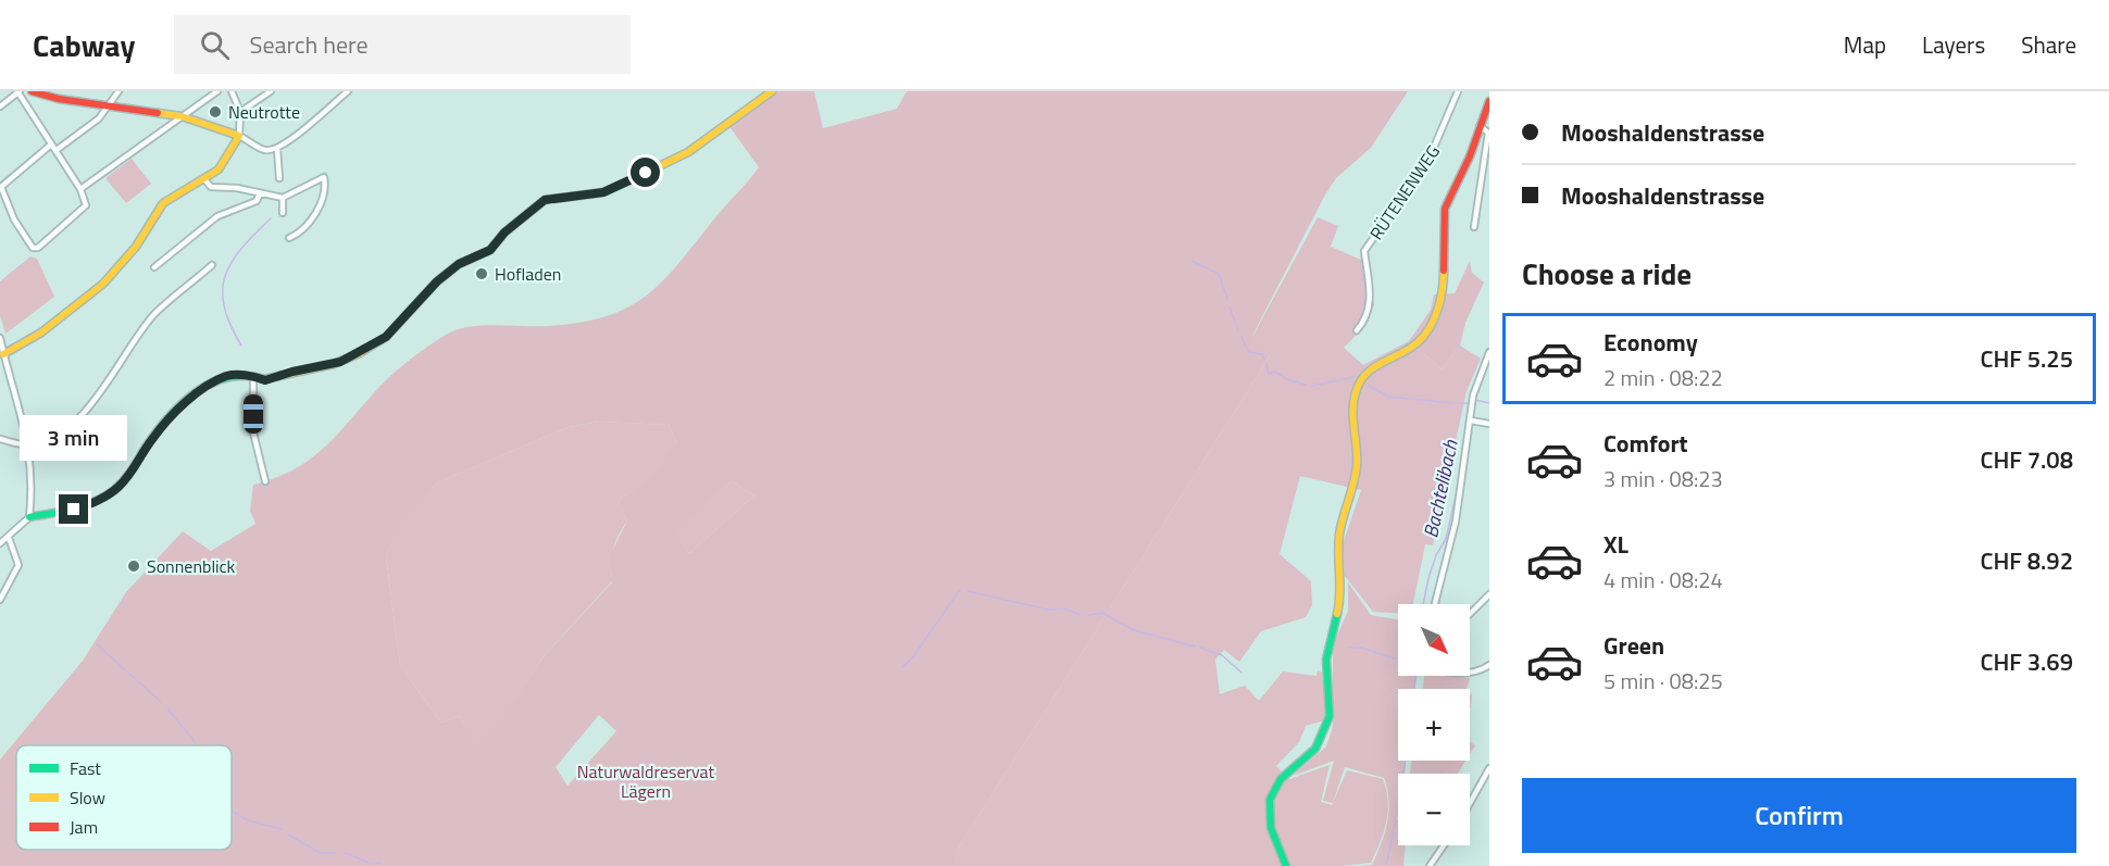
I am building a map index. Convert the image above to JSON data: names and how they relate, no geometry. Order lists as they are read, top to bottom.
{
  "streets": {
    "street": ["RÜTENENWEG"]
  },
  "water": ["Bachtelibach"],
  "parks": ["Naturwaldreservat Lägern"],
  "places": ["Neutrotte", "Hofladen", "Sonnenblick"],
  "legend": ["Fast", "Slow", "Jam"],
  "north": "bottom right",
  "page": {
    "header": "Cabway",
    "search": "Search here",
    "nav": ["Map", "Layers", "Share"],
    "banner": ["Mooshaldenstrasse", "Mooshaldenstrasse"],
    "heading": "Choose a ride",
    "list": [
      {
        "name": "Economy",
        "note": "2 min · 08:22",
        "value": "CHF 5.25"
      },
      {
        "name": "Comfort",
        "note": "3 min · 08:23",
        "value": "CHF 7.08"
      },
      {
        "name": "XL",
        "note": "4 min · 08:24",
        "value": "CHF 8.92"
      },
      {
        "name": "Green",
        "note": "5 min · 08:25",
        "value": "CHF 3.69"
      }
    ],
    "bubble": "3 min",
    "map_buttons": ["+", "−"],
    "buttons": "Confirm"
  }
}
